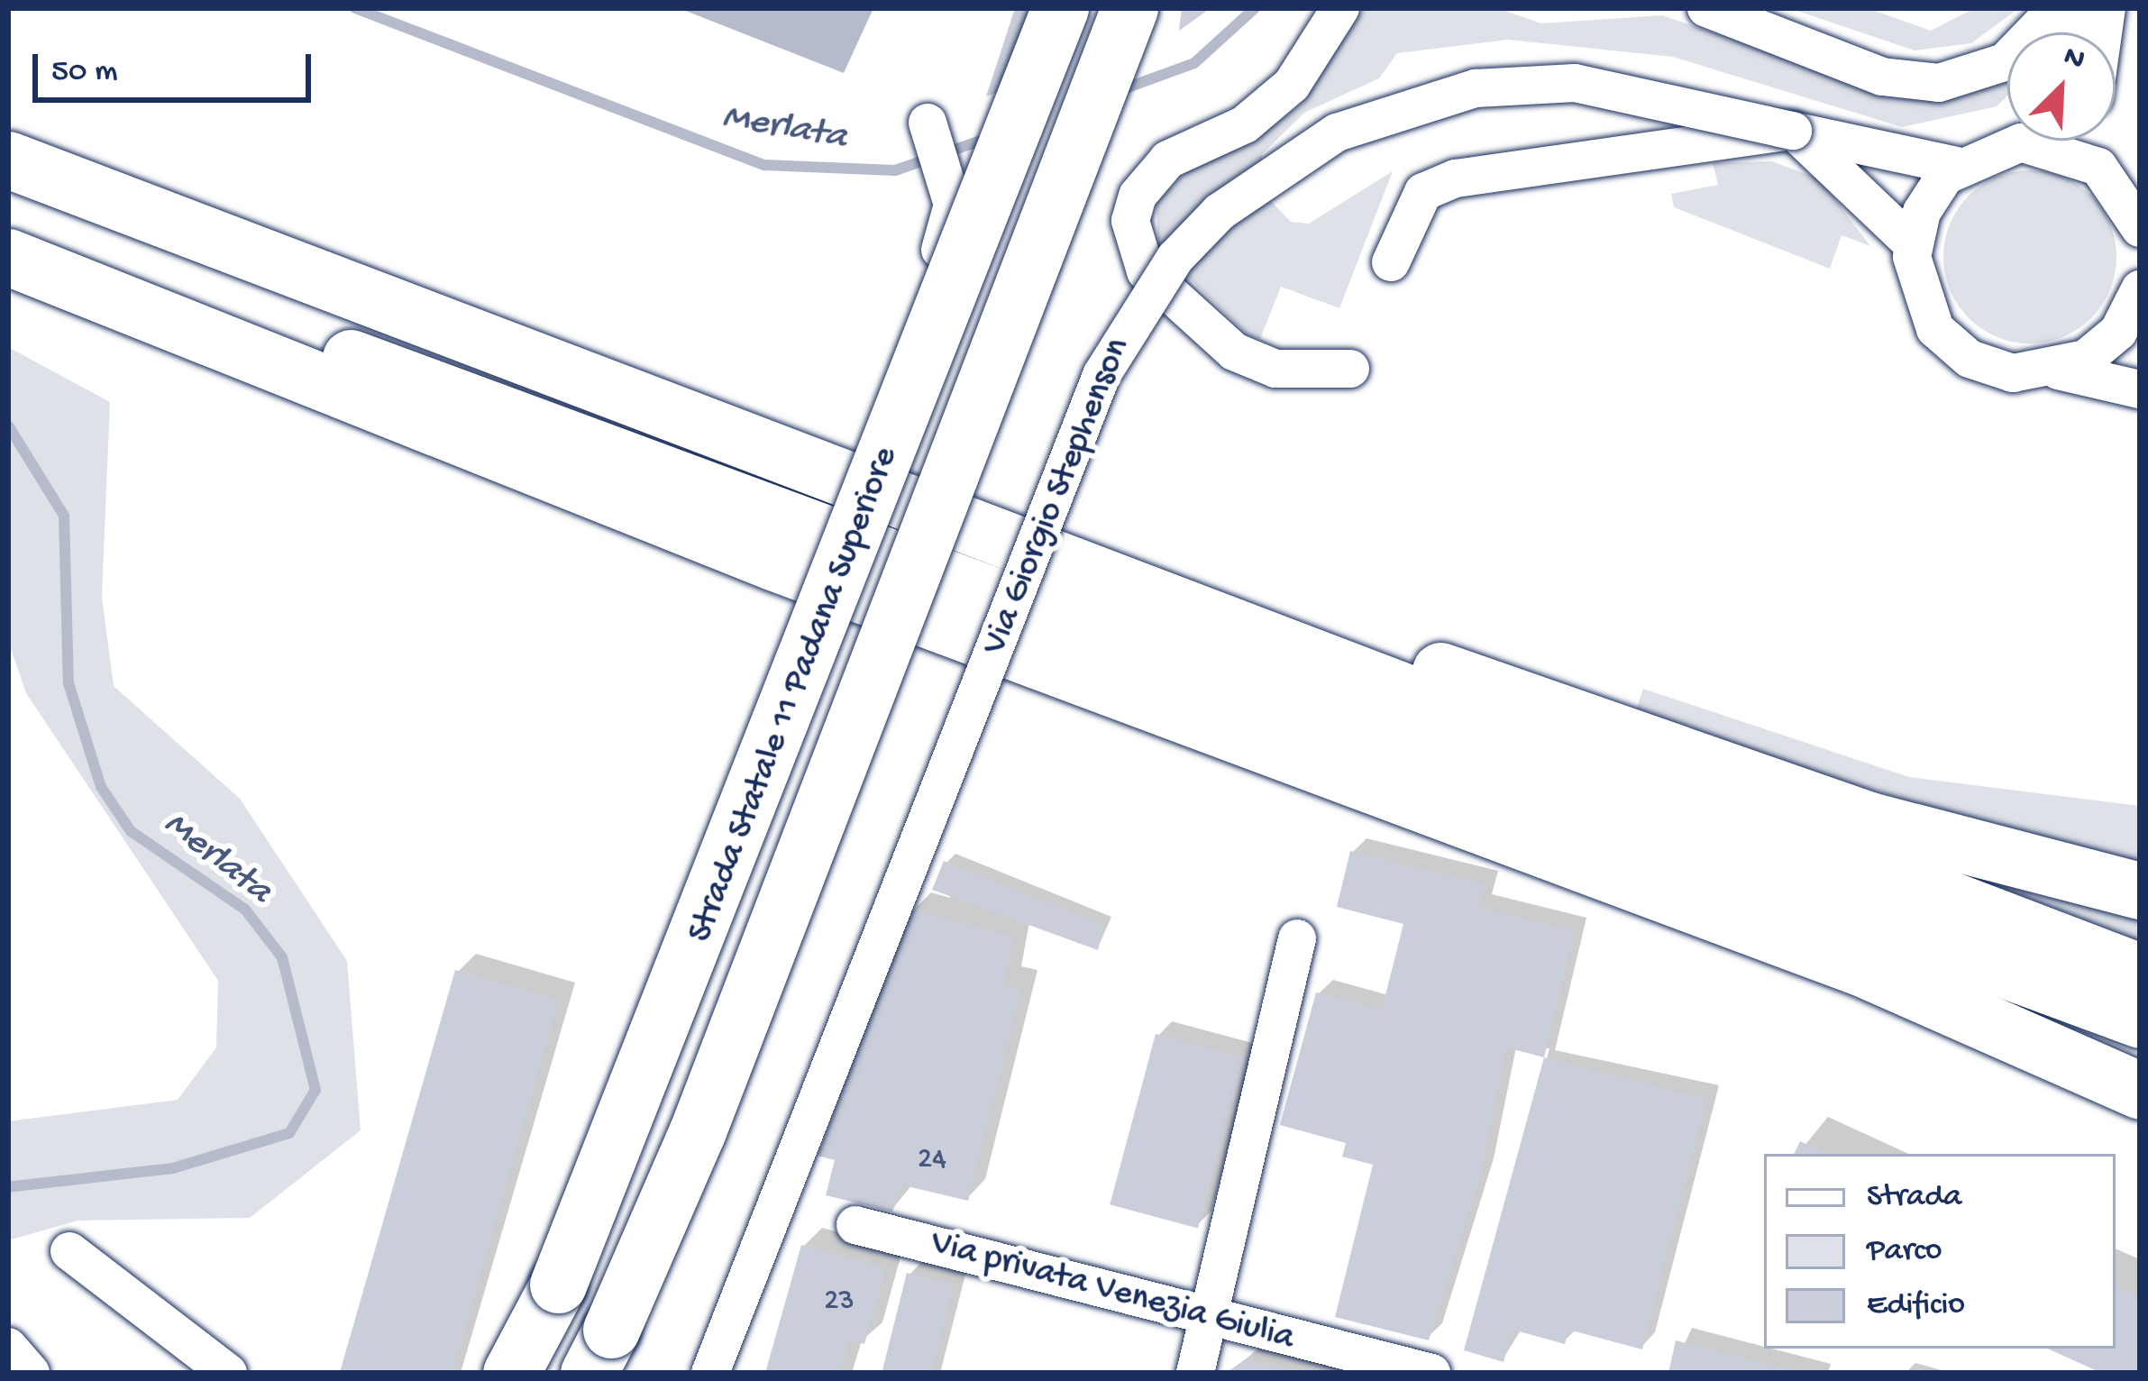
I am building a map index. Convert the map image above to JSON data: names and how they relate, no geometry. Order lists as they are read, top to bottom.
{
  "streets": {
    "highway": ["Strada Statale 11 Padana Superiore"],
    "street": ["Via Giorgio Stephenson", "Via privata Venezia Giulia"]
  },
  "water": ["Merlata"],
  "house_numbers": ["24", "23"],
  "legend": ["Strada", "Parco", "Edificio"],
  "scale_bar": "50 m",
  "north": "top right"
}
